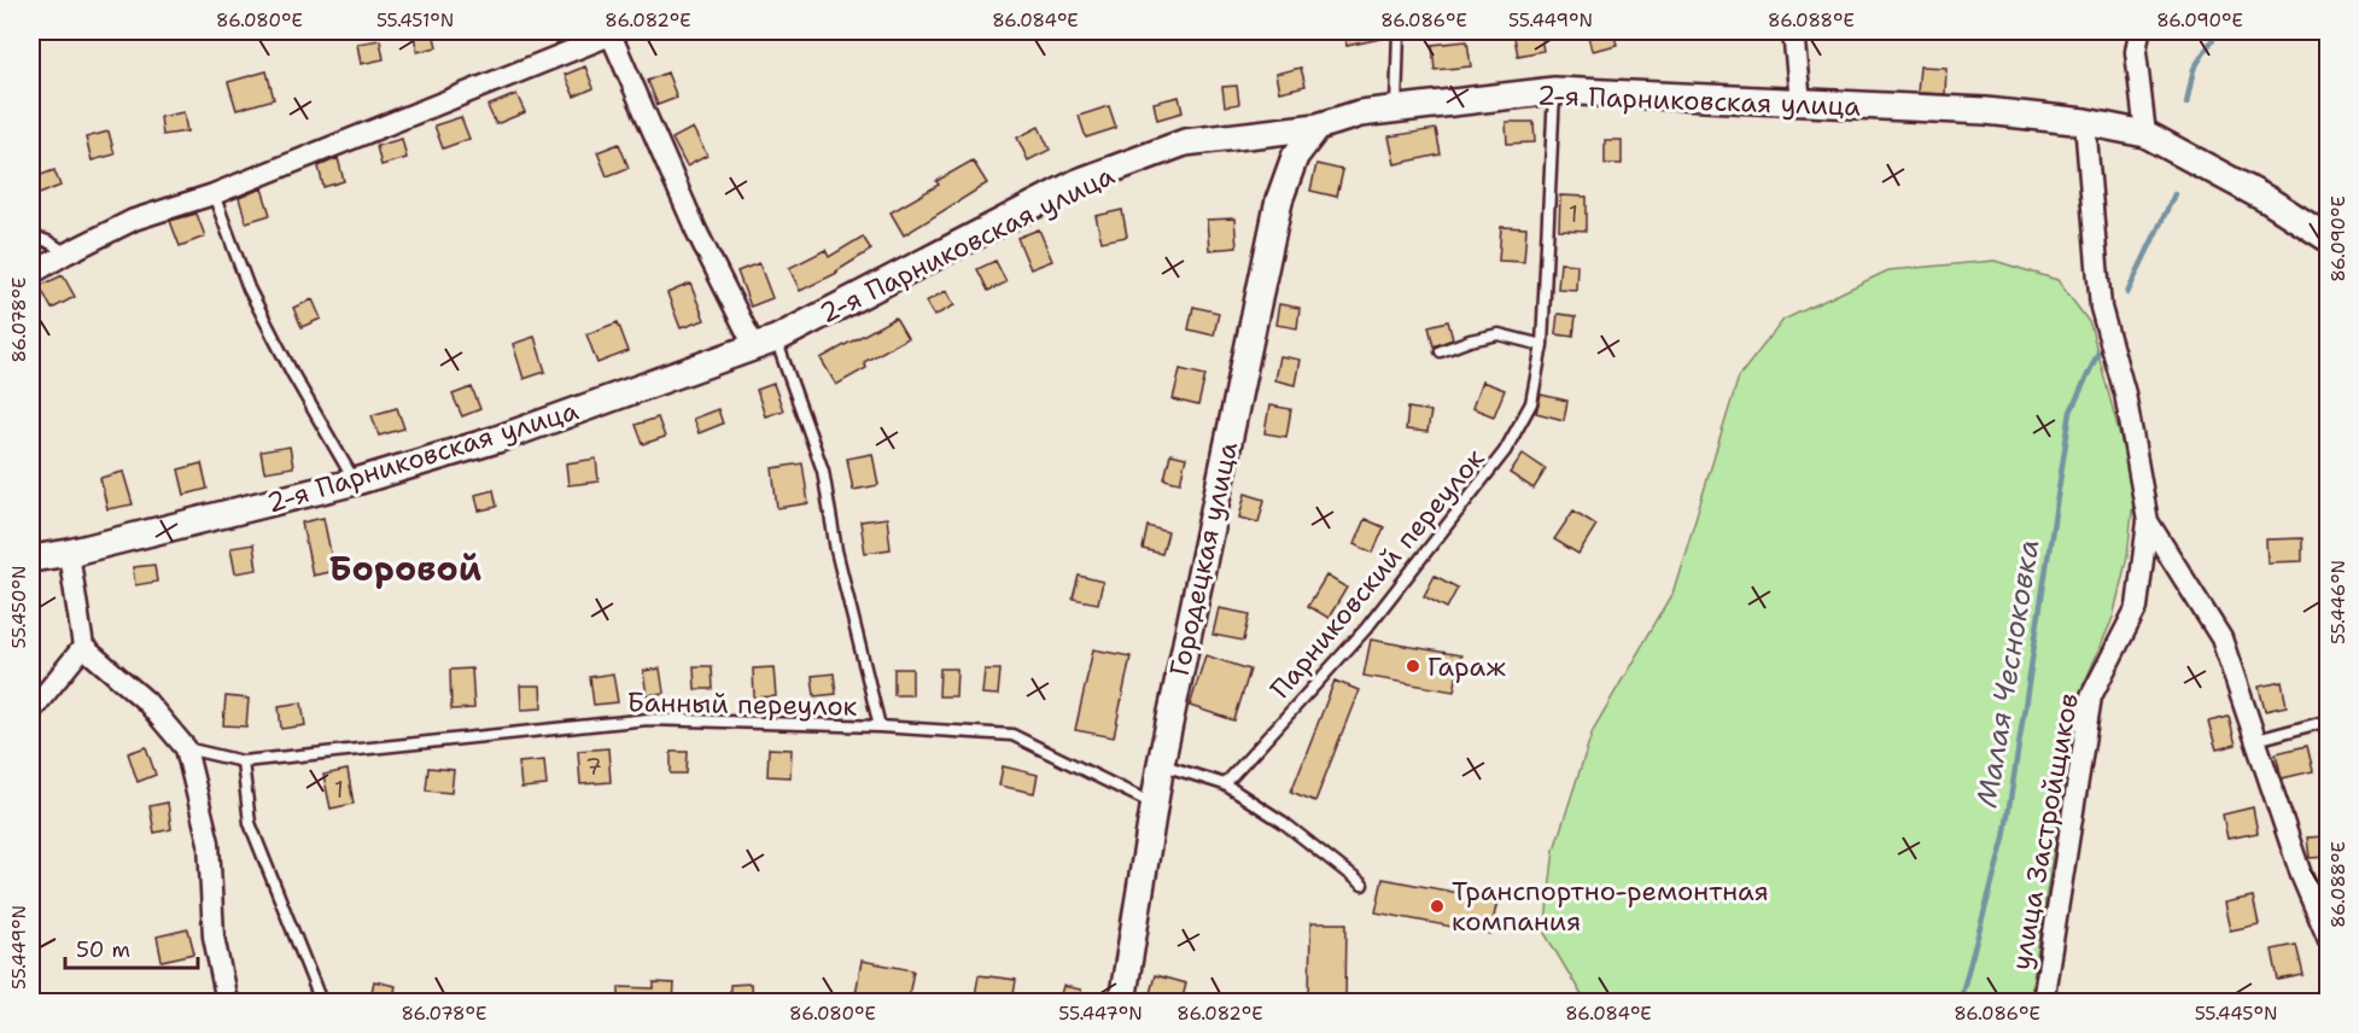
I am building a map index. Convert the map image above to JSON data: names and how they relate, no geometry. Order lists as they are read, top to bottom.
{
  "streets": {
    "street": ["2-я Парниковская улица", "Городецкая улица", "улица Застройщиков"],
    "lane": ["Парниковский переулок", "Банный переулок"]
  },
  "crossings": [
    ["2-я Парниковская улица", "Городецкая улица"],
    ["2-я Парниковская улица", "Парниковский переулок"],
    ["2-я Парниковская улица", "улица Застройщиков"],
    ["Городецкая улица", "Банный переулок"]
  ],
  "districts": ["Боровой"],
  "water": ["Малая Чесноковка"],
  "places": ["Гараж", "Транспортно-ремонтная компания"],
  "house_numbers": ["1", "7", "1"],
  "scale_bar": "50 m",
  "coordinates": [
    "86.080°E",
    "55.451°N",
    "86.082°E",
    "86.084°E",
    "86.086°E",
    "55.449°N",
    "86.088°E",
    "86.090°E",
    "86.078°E",
    "55.446°N",
    "55.450°N",
    "55.447°N",
    "55.445°N"
  ]
}
